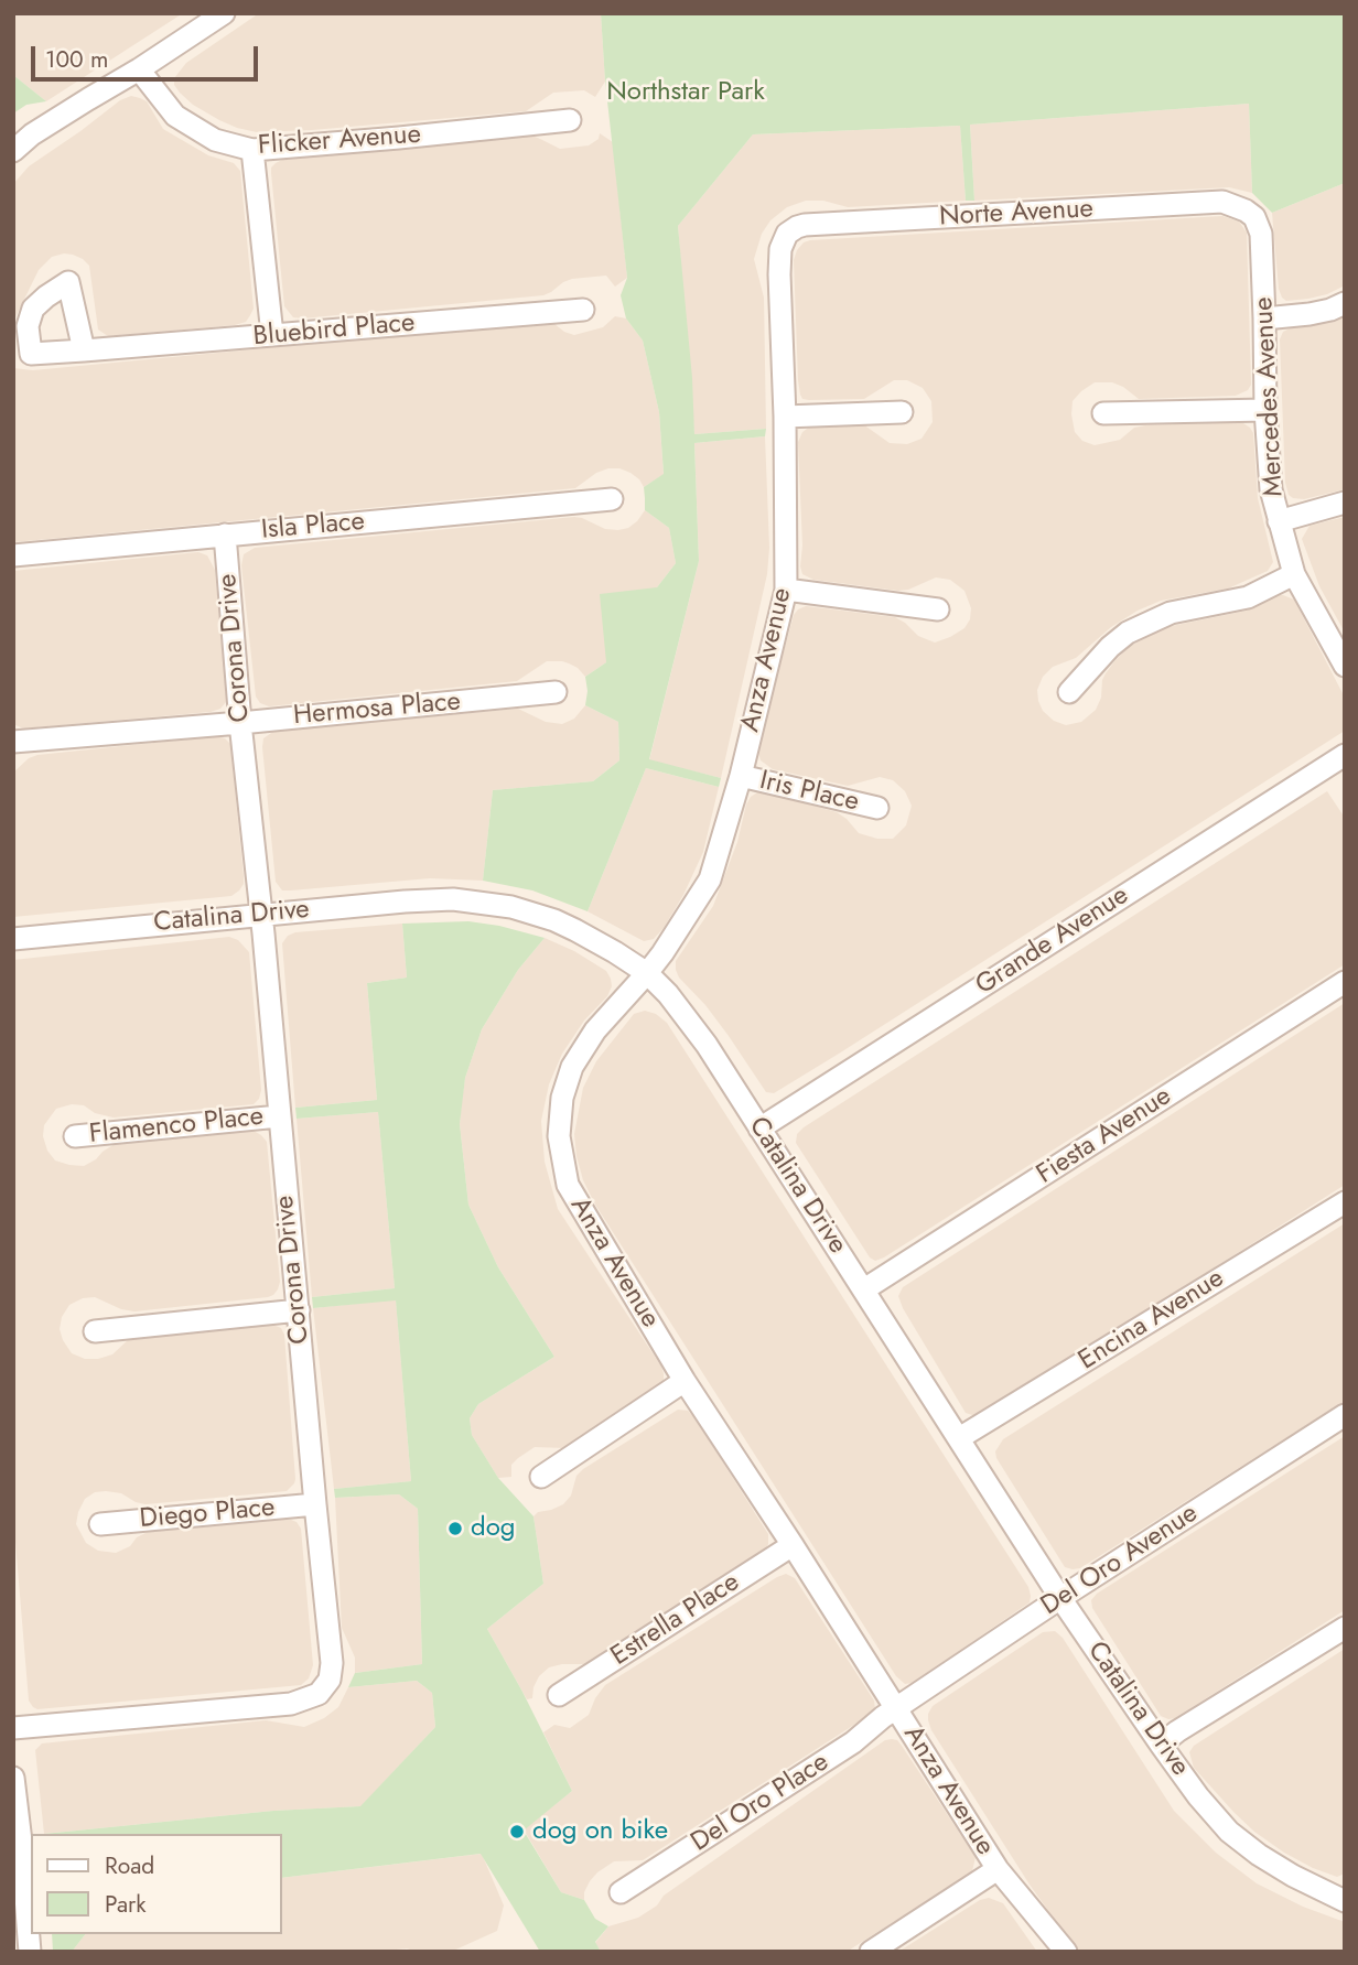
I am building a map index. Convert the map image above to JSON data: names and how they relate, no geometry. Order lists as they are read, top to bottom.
{
  "streets": {
    "street": [
      "Flicker Avenue",
      "Norte Avenue",
      "Bluebird Place",
      "Mercedes Avenue",
      "Isla Place",
      "Corona Drive",
      "Anza Avenue",
      "Hermosa Place",
      "Iris Place",
      "Catalina Drive",
      "Grande Avenue",
      "Flamenco Place",
      "Fiesta Avenue",
      "Encina Avenue",
      "Diego Place",
      "Del Oro Avenue",
      "Estrella Place",
      "Del Oro Place"
    ]
  },
  "crossings": [
    ["Norte Avenue", "Mercedes Avenue"],
    ["Norte Avenue", "Anza Avenue"],
    ["Isla Place", "Corona Drive"],
    ["Corona Drive", "Hermosa Place"],
    ["Corona Drive", "Catalina Drive"],
    ["Corona Drive", "Flamenco Place"],
    ["Corona Drive", "Diego Place"],
    ["Anza Avenue", "Iris Place"],
    ["Anza Avenue", "Catalina Drive"],
    ["Anza Avenue", "Del Oro Avenue"],
    ["Anza Avenue", "Estrella Place"],
    ["Anza Avenue", "Del Oro Place"],
    ["Catalina Drive", "Grande Avenue"],
    ["Catalina Drive", "Fiesta Avenue"],
    ["Catalina Drive", "Encina Avenue"],
    ["Catalina Drive", "Del Oro Avenue"],
    ["Del Oro Avenue", "Del Oro Place"]
  ],
  "parks": ["Northstar Park"],
  "places": ["dog", "dog on bike"],
  "legend": ["Road", "Park"],
  "scale_bar": "100 m"
}
